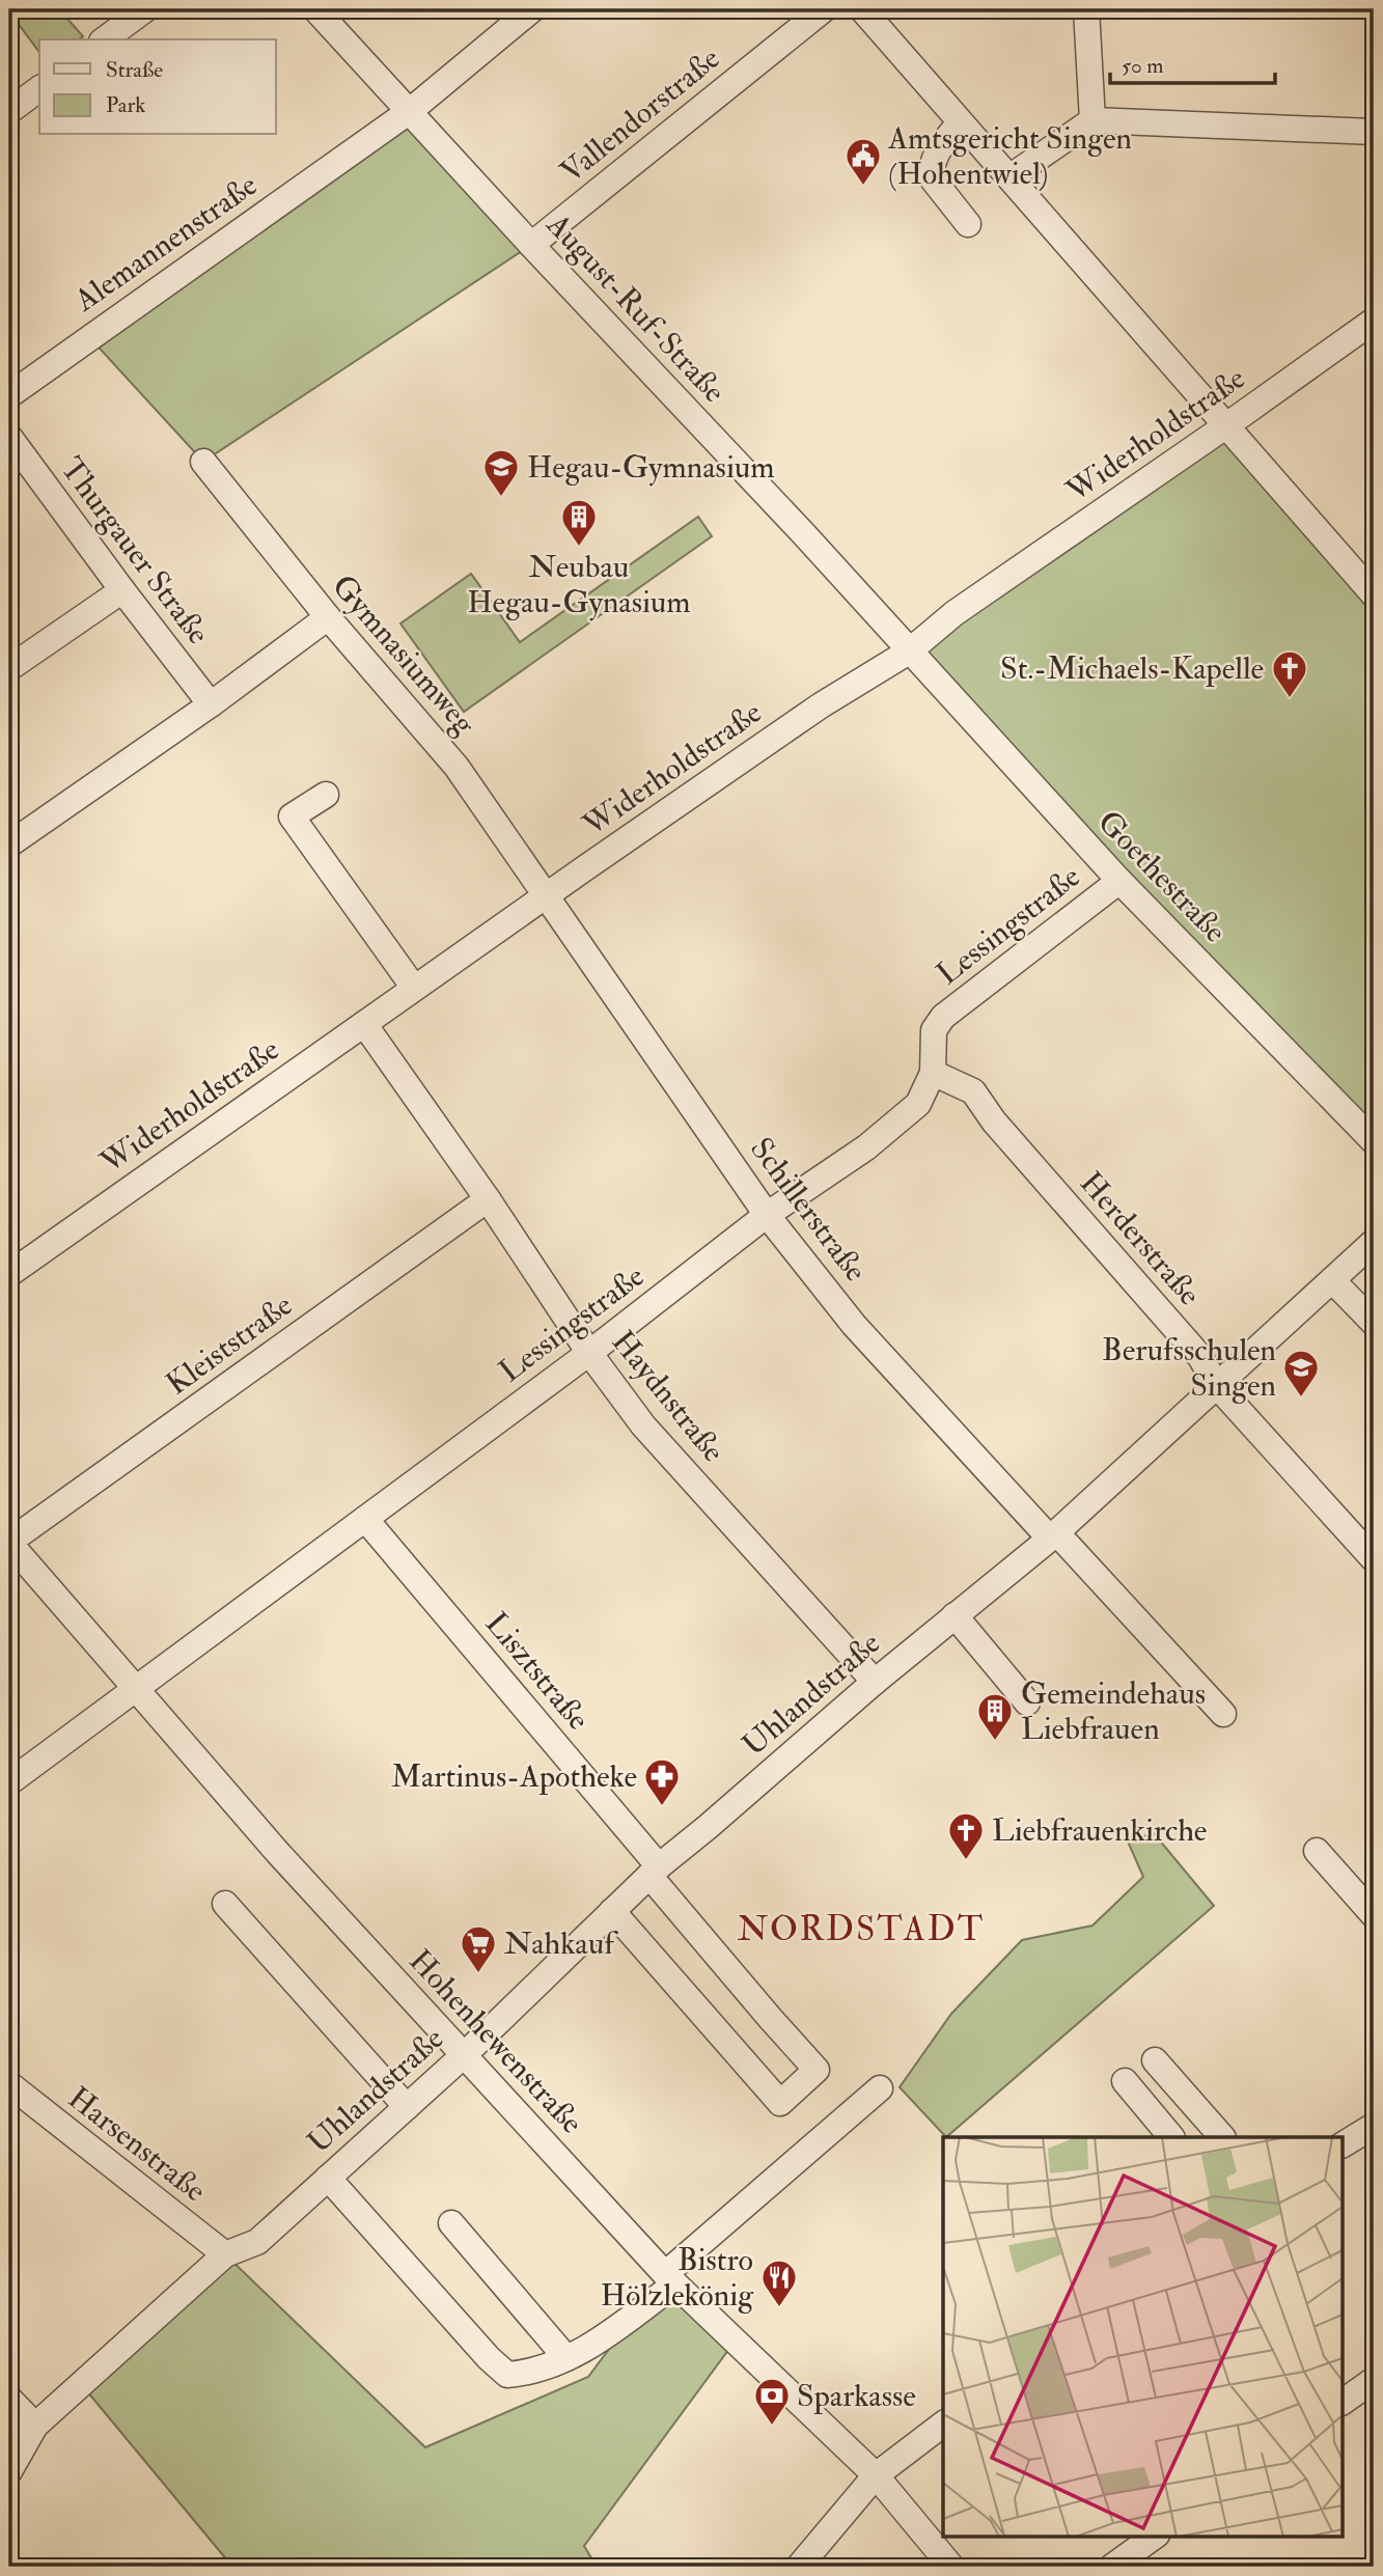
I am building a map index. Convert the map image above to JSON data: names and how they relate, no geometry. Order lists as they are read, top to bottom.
{
  "streets": {
    "street": [
      "Vallendorstraße",
      "Alemannenstraße",
      "August-Ruf-Straße",
      "Widerholdstraße",
      "Thurgauer Straße",
      "Gymnasiumweg",
      "Goethestraße",
      "Lessingstraße",
      "Schillerstraße",
      "Herderstraße",
      "Kleiststraße",
      "Haydnstraße",
      "Lisztstraße",
      "Uhlandstraße",
      "Hohenhewenstraße",
      "Harsenstraße"
    ]
  },
  "crossings": [
    ["Vallendorstraße", "August-Ruf-Straße"],
    ["Alemannenstraße", "August-Ruf-Straße"],
    ["August-Ruf-Straße", "Widerholdstraße"],
    ["August-Ruf-Straße", "Goethestraße"],
    ["Widerholdstraße", "Gymnasiumweg"],
    ["Widerholdstraße", "Goethestraße"],
    ["Widerholdstraße", "Schillerstraße"],
    ["Widerholdstraße", "Haydnstraße"],
    ["Gymnasiumweg", "Schillerstraße"],
    ["Goethestraße", "Lessingstraße"],
    ["Lessingstraße", "Schillerstraße"],
    ["Lessingstraße", "Herderstraße"],
    ["Lessingstraße", "Haydnstraße"],
    ["Lessingstraße", "Lisztstraße"],
    ["Lessingstraße", "Hohenhewenstraße"],
    ["Schillerstraße", "Uhlandstraße"],
    ["Herderstraße", "Uhlandstraße"],
    ["Kleiststraße", "Haydnstraße"],
    ["Kleiststraße", "Hohenhewenstraße"],
    ["Haydnstraße", "Uhlandstraße"],
    ["Lisztstraße", "Uhlandstraße"],
    ["Uhlandstraße", "Hohenhewenstraße"],
    ["Uhlandstraße", "Harsenstraße"]
  ],
  "districts": ["NORDSTADT"],
  "places": {
    "public building": ["Amtsgericht Singen (Hohentwiel)"],
    "school or university": ["Hegau-Gymnasium", "Berufsschulen Singen"],
    "building": ["Neubau Hegau-Gynasium", "Gemeindehaus Liebfrauen"],
    "church": ["St.-Michaels-Kapelle", "Liebfrauenkirche"],
    "pharmacy": ["Martinus-Apotheke"],
    "supermarket": ["Nahkauf"],
    "restaurant": ["Bistro Hölzlekönig"],
    "bank": ["Sparkasse"]
  },
  "legend": ["Straße", "Park"],
  "scale_bar": "50 m"
}
